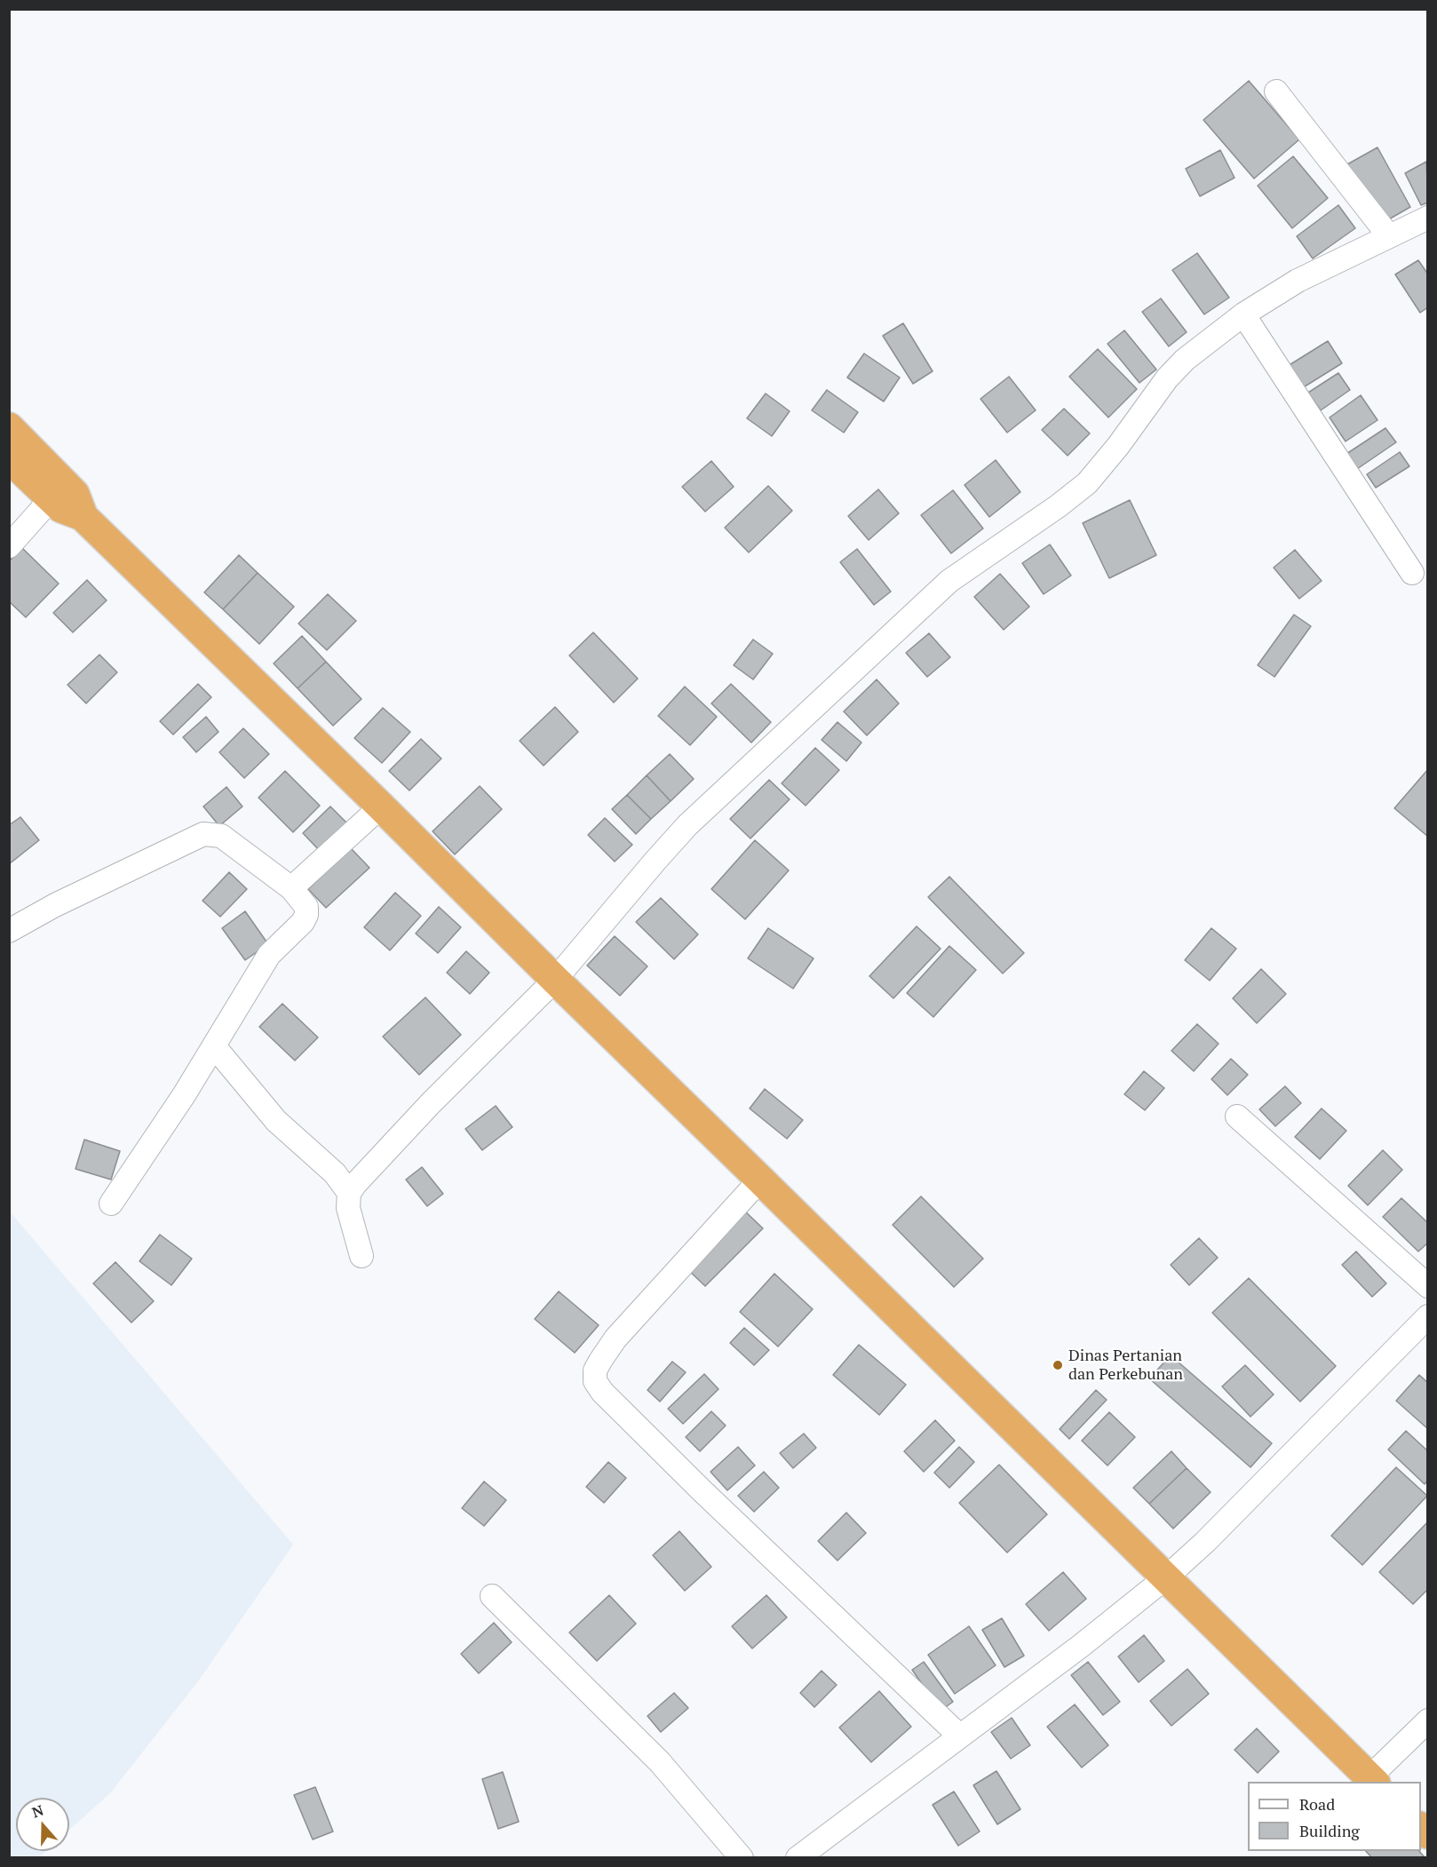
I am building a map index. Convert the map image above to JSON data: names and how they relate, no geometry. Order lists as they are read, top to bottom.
{
  "places": ["Dinas Pertanian dan Perkebunan"],
  "legend": ["Road", "Building"],
  "north": "top"
}
